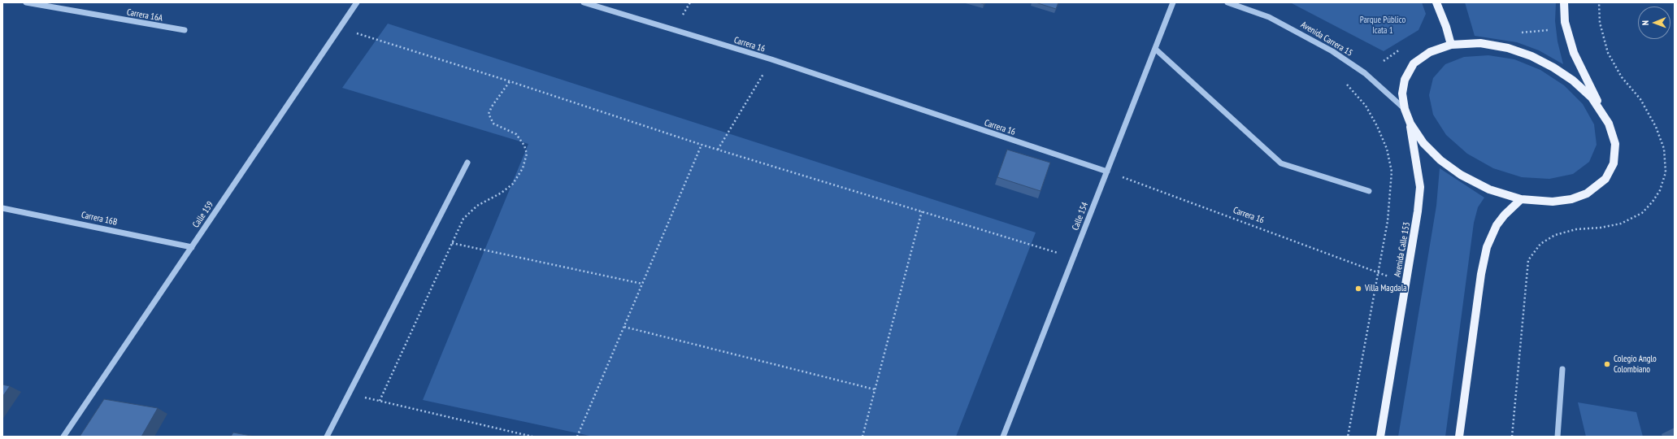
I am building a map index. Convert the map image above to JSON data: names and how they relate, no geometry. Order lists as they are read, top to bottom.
{
  "streets": {
    "main road": ["Avenida Calle 153"],
    "street": [
      "Carrera 16A",
      "Avenida Carrera 15",
      "Carrera 16",
      "Calle 159",
      "Calle 154",
      "Carrera 16B"
    ]
  },
  "crossings": [
    ["Carrera 16", "Calle 154"],
    ["Carrera 16", "Avenida Calle 153"],
    ["Calle 159", "Carrera 16B"]
  ],
  "parks": ["Parque Público Icata 1"],
  "places": ["Villa Magdala", "Colegio Anglo Colombiano"],
  "north": "left"
}
